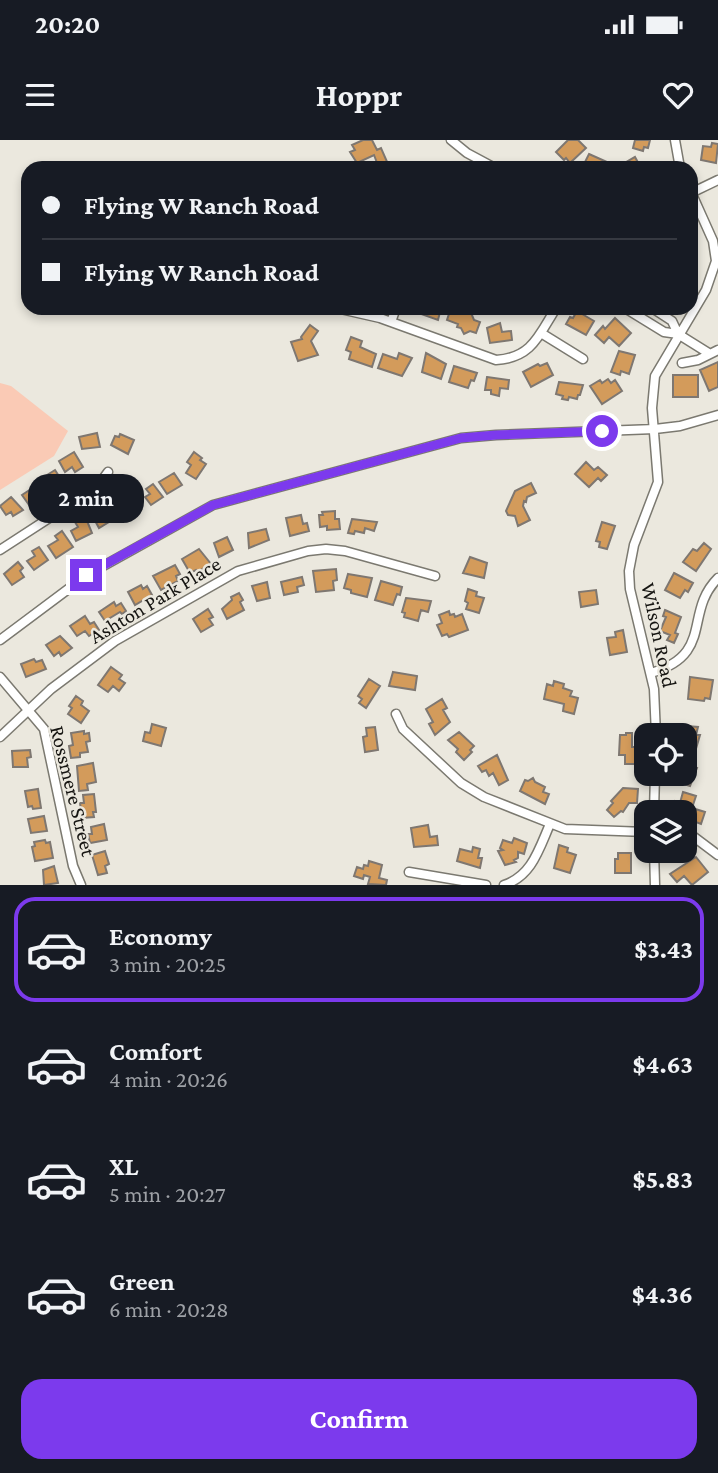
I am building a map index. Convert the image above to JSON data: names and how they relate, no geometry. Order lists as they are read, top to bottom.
{
  "streets": {
    "street": ["Ashton Park Place", "Wilson Road", "Rossmere Street"]
  },
  "crossings": [
    ["Ashton Park Place", "Rossmere Street"]
  ],
  "page": {
    "status": "20:20",
    "header": "Hoppr",
    "banner": ["Flying W Ranch Road", "Flying W Ranch Road"],
    "bubble": "2 min",
    "list": [
      {
        "name": "Economy",
        "note": "3 min · 20:25",
        "value": "$3.43"
      },
      {
        "name": "Comfort",
        "note": "4 min · 20:26",
        "value": "$4.63"
      },
      {
        "name": "XL",
        "note": "5 min · 20:27",
        "value": "$5.83"
      },
      {
        "name": "Green",
        "note": "6 min · 20:28",
        "value": "$4.36"
      }
    ],
    "buttons": "Confirm"
  }
}
